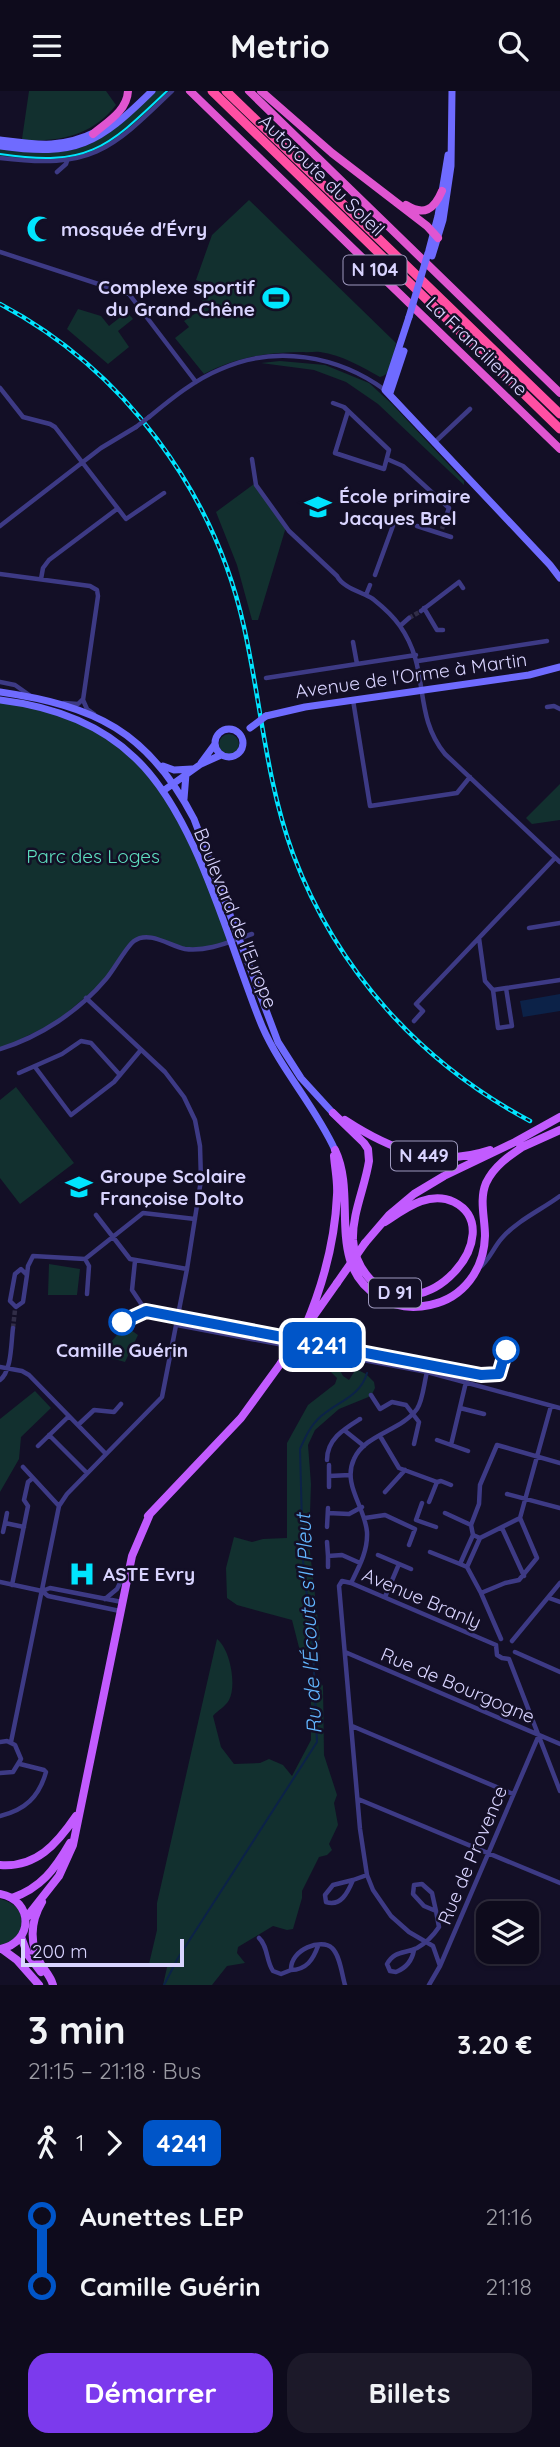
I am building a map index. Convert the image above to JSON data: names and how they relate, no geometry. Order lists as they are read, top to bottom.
{
  "streets": {
    "highway": ["Autoroute du Soleil", "N 104", "La Francilienne"],
    "main road": [
      "Avenue de l'Orme à Martin",
      "Boulevard de l'Europe",
      "N 449",
      "D 91"
    ],
    "street": ["Avenue Branly", "Rue de Bourgogne", "Rue de Provence"]
  },
  "crossings": [
    ["Boulevard de l'Europe", "N 449"],
    ["Boulevard de l'Europe", "D 91"],
    ["N 449", "D 91"],
    ["Avenue Branly", "Rue de Bourgogne"],
    ["Rue de Bourgogne", "Rue de Provence"]
  ],
  "water": ["Ru de l'Écoute s'Il Pleut"],
  "parks": ["Parc des Loges"],
  "places": {
    "mosque": ["mosquée d'Évry"],
    "sports": ["Complexe sportif du Grand-Chêne"],
    "school or university": ["École primaire Jacques Brel", "Groupe Scolaire Françoise Dolto"],
    "other": ["Camille Guérin"],
    "hospital": ["ASTE Evry"]
  },
  "lines": ["bus line 4241"],
  "scale_bar": "200 m",
  "page": {
    "header": "Metrio",
    "on_map": "4241",
    "scale": "200 m",
    "heading": ["3 min", "21:15 – 21:18 · Bus", "3.20 €"],
    "legs": ["1", "4241"],
    "list": [
      {
        "name": "Aunettes LEP",
        "value": "21:16"
      },
      {
        "name": "Camille Guérin",
        "value": "21:18"
      }
    ],
    "buttons": ["Démarrer", "Billets"]
  }
}
